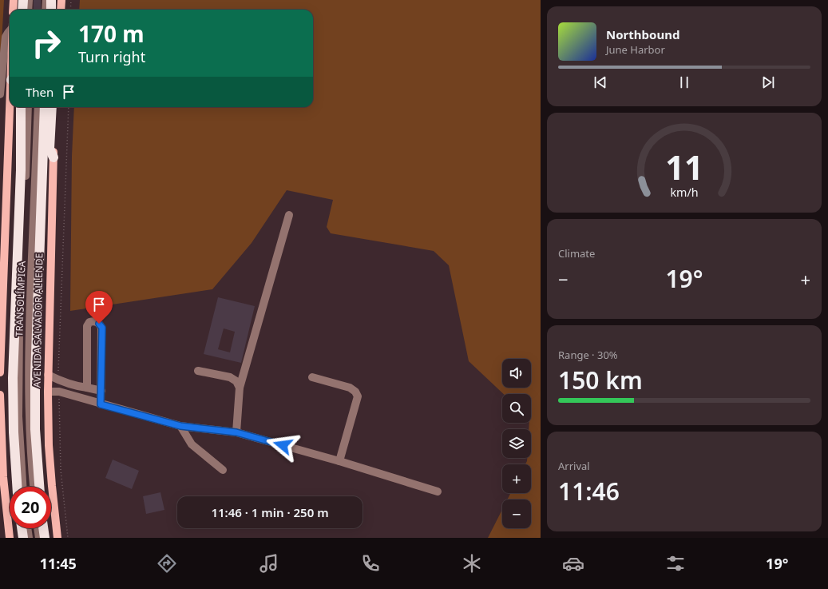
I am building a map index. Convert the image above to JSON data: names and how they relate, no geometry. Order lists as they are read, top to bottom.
{
  "streets": {
    "highway": ["AVENIDA SALVADOR ALLENDE"],
    "street": ["TRANSOLÍMPICA"]
  },
  "page": {
    "turn": ["170 m", "Turn right"],
    "song": ["Northbound", "June Harbor"],
    "then": "Then",
    "tile": [
      "Climate",
      ["Range · 30%", "150 km"],
      ["Arrival", "11:46"]
    ],
    "heat": ["−", "19°", "+"],
    "map_buttons": ["+", "−"],
    "limit": "20",
    "trip": "11:46 · 1 min · 250 m",
    "tabs": ["11:45", "19°"],
    "gauge": ["11", "km/h"]
  }
}
